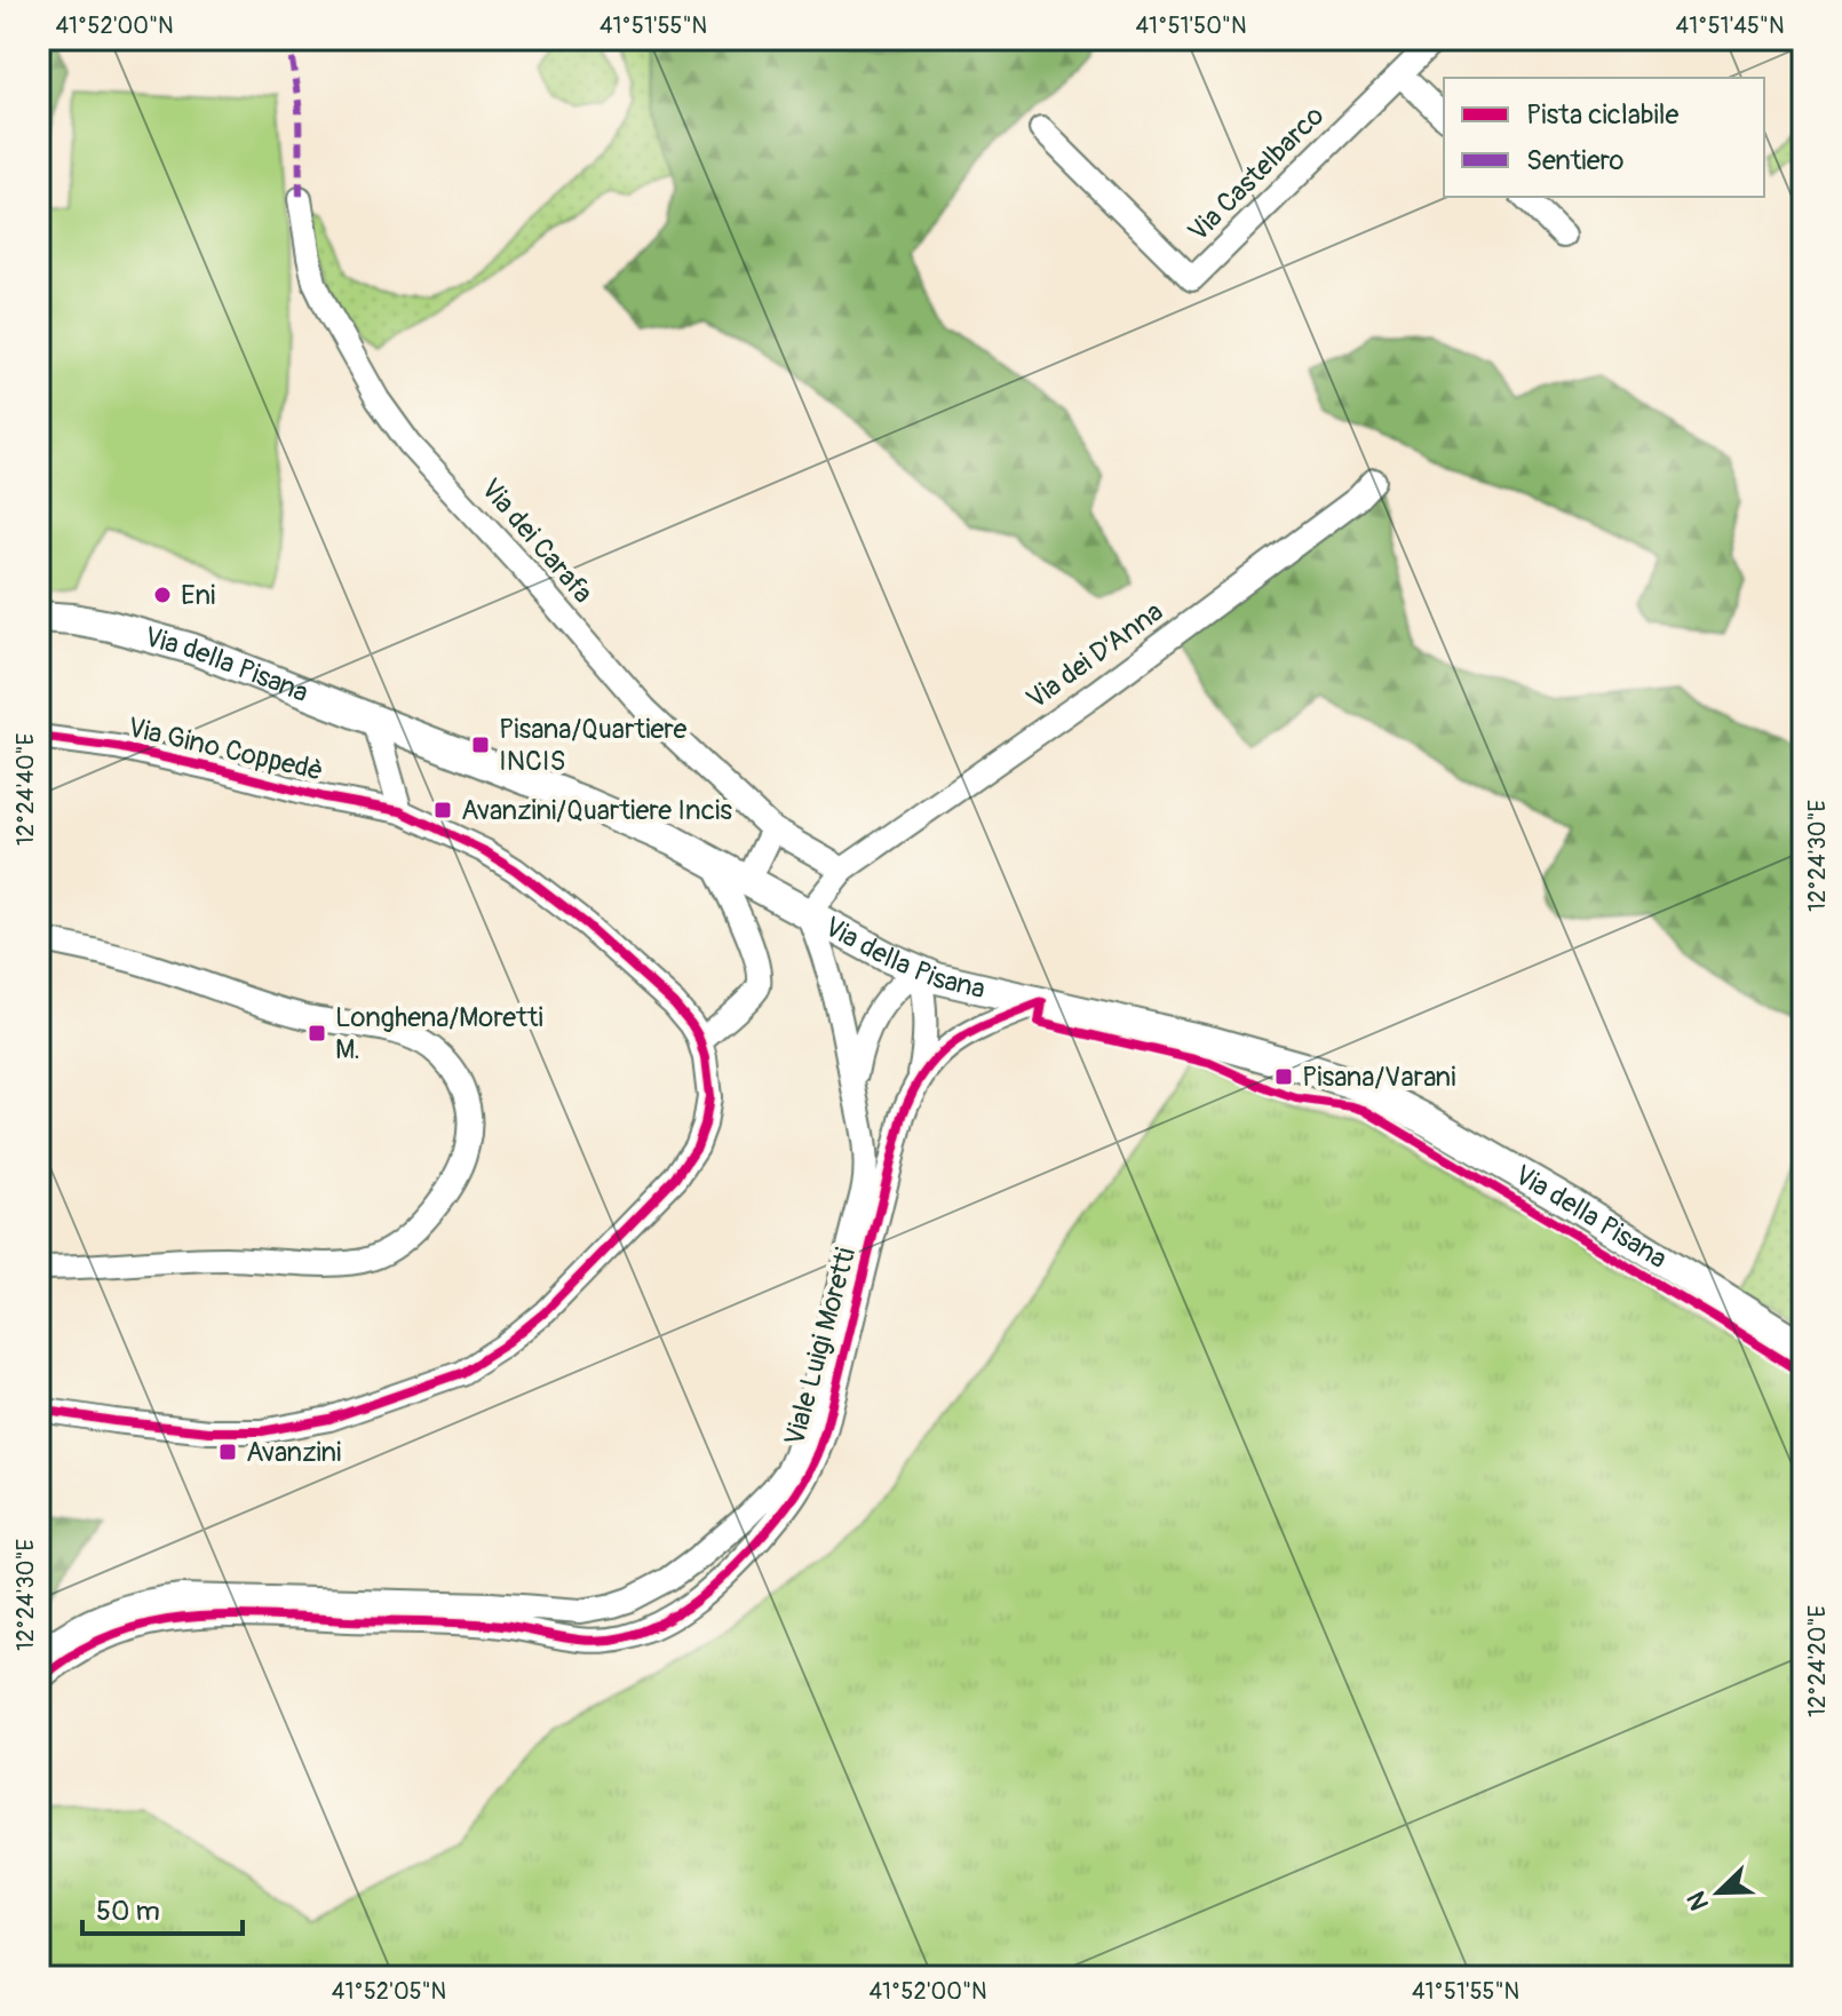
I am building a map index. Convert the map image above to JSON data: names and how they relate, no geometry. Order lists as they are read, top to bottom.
{
  "streets": {
    "main road": ["Via della Pisana"],
    "street": [
      "Via Castelbarco",
      "Via dei Carafa",
      "Via dei D’Anna",
      "Via Gino Coppedè",
      "Viale Luigi Moretti"
    ]
  },
  "crossings": [
    ["Via dei Carafa", "Via dei D’Anna"],
    ["Via dei D’Anna", "Via della Pisana"],
    ["Via dei D’Anna", "Viale Luigi Moretti"],
    ["Via della Pisana", "Viale Luigi Moretti"]
  ],
  "places": {
    "other": ["Eni"],
    "transit": [
      "Pisana/Quartiere INCIS",
      "Avanzini/Quartiere Incis",
      "Longhena/Moretti M.",
      "Pisana/Varani",
      "Avanzini"
    ]
  },
  "legend": ["Pista ciclabile", "Sentiero"],
  "scale_bar": "50 m",
  "north": "bottom left",
  "coordinates": [
    "41°52'00\"N",
    "41°51'55\"N",
    "41°51'50\"N",
    "41°51'45\"N",
    "12°24'40\"E",
    "12°24'30\"E",
    "12°24'20\"E",
    "41°52'05\"N"
  ]
}
